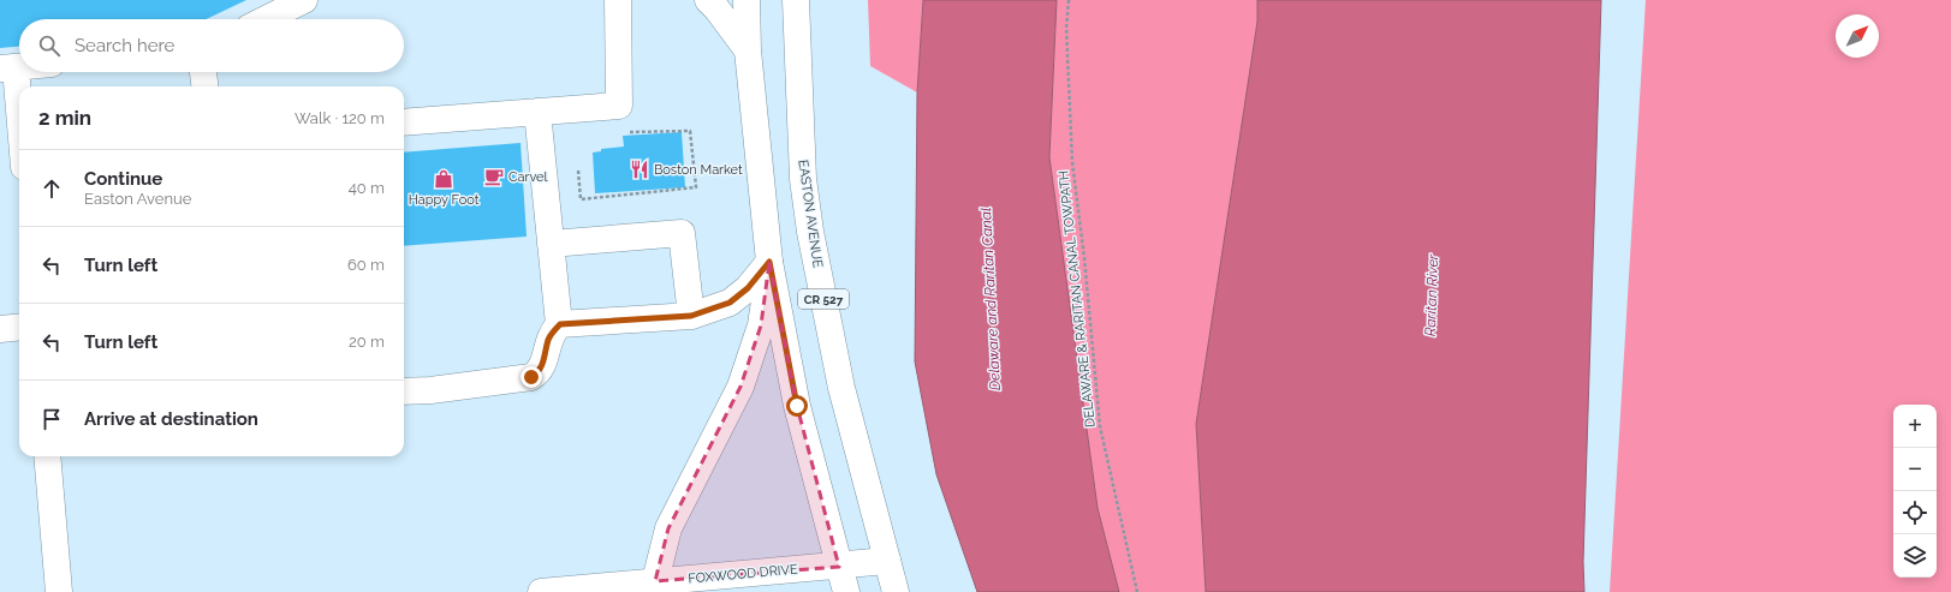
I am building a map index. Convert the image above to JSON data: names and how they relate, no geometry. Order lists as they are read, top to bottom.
{
  "streets": {
    "main road": ["EASTON AVENUE", "CR 527", "FOXWOOD DRIVE"],
    "path": ["DELAWARE & RARITAN CANAL TOWPATH"]
  },
  "crossings": [
    ["EASTON AVENUE", "FOXWOOD DRIVE"],
    ["CR 527", "FOXWOOD DRIVE"]
  ],
  "water": ["Raritan River", "Delaware and Raritan Canal"],
  "places": {
    "restaurant": ["Boston Market"],
    "cafe": ["Carvel"],
    "shop": ["Happy Foot"]
  },
  "north": "top right",
  "page": {
    "search": "Search here",
    "heading": ["2 min", "Walk · 120 m"],
    "list": [
      ["Continue", "Easton Avenue", "40 m"],
      ["Turn left", "60 m"],
      ["Turn left", "20 m"],
      "Arrive at destination"
    ],
    "map_buttons": ["+", "−"]
  }
}
